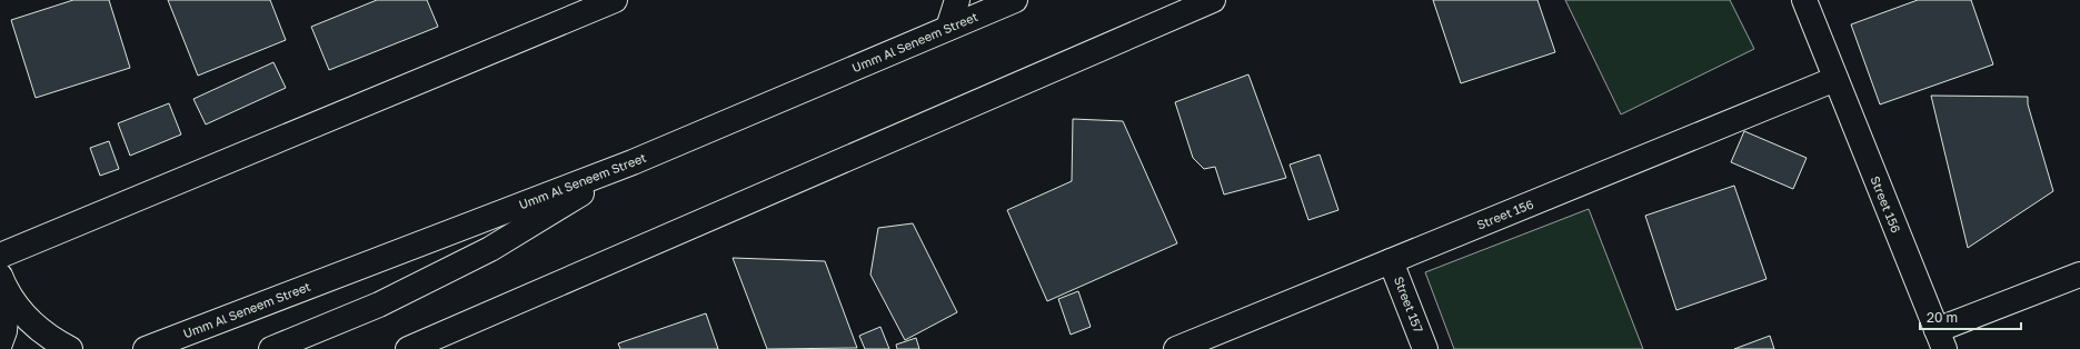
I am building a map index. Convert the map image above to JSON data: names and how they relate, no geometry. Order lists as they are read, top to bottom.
{
  "streets": {
    "main road": ["Umm Al Seneem Street", "Street 156", "Street 157"]
  },
  "crossings": [
    ["Street 156", "Street 157"]
  ],
  "scale_bar": "20 m"
}
